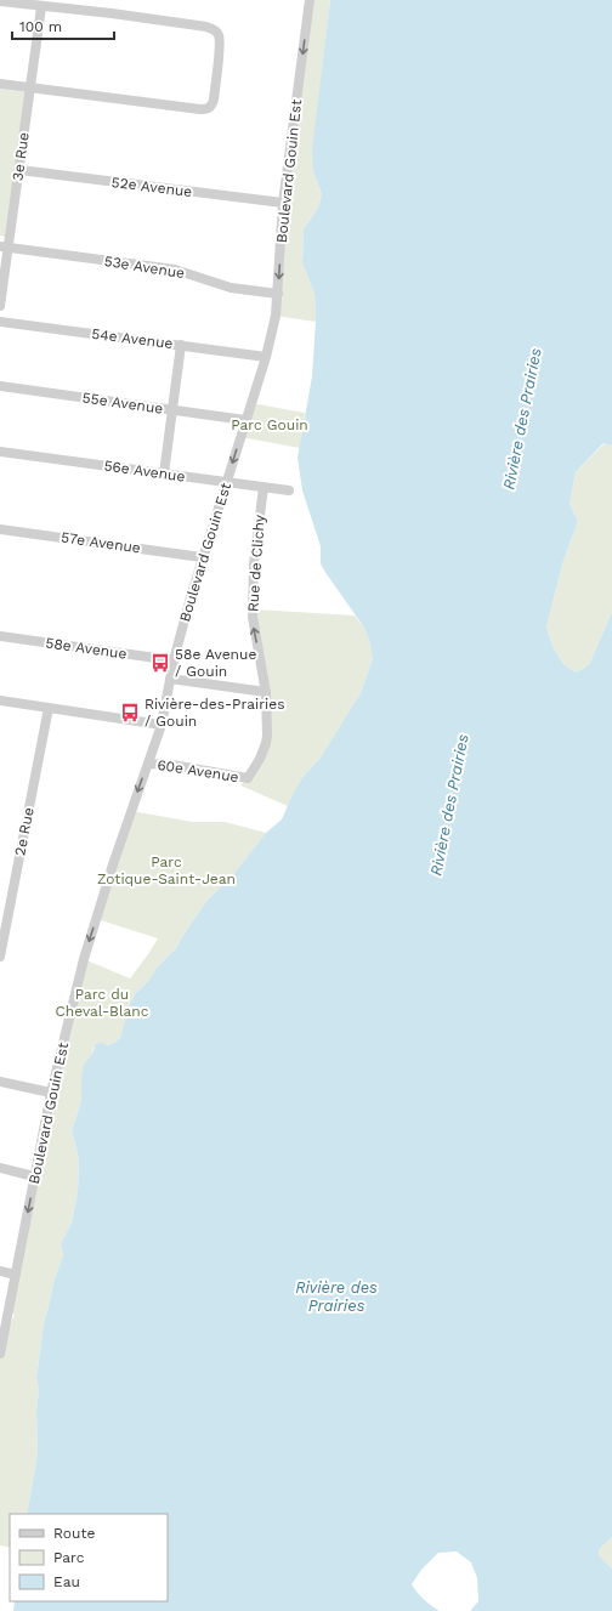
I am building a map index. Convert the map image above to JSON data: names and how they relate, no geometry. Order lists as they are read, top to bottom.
{
  "streets": {
    "street": [
      "3e Rue",
      "Boulevard Gouin Est",
      "52e Avenue",
      "53e Avenue",
      "54e Avenue",
      "55e Avenue",
      "56e Avenue",
      "57e Avenue",
      "Rue de Clichy",
      "58e Avenue",
      "60e Avenue",
      "2e Rue"
    ]
  },
  "crossings": [
    ["3e Rue", "52e Avenue"],
    ["3e Rue", "53e Avenue"],
    ["Boulevard Gouin Est", "52e Avenue"],
    ["Boulevard Gouin Est", "53e Avenue"],
    ["Boulevard Gouin Est", "54e Avenue"],
    ["Boulevard Gouin Est", "55e Avenue"],
    ["Boulevard Gouin Est", "56e Avenue"],
    ["Boulevard Gouin Est", "57e Avenue"],
    ["Boulevard Gouin Est", "58e Avenue"],
    ["Boulevard Gouin Est", "60e Avenue"],
    ["56e Avenue", "Rue de Clichy"],
    ["Rue de Clichy", "60e Avenue"]
  ],
  "one_way": ["Boulevard Gouin Est", "Rue de Clichy"],
  "water": ["Rivière des Prairies"],
  "parks": ["Parc Gouin", "Parc Zotique-Saint-Jean", "Parc du Cheval-Blanc"],
  "places": {
    "bus stop": ["58e Avenue / Gouin", "Rivière-des-Prairies / Gouin"]
  },
  "legend": ["Route", "Parc", "Eau"],
  "scale_bar": "100 m"
}
